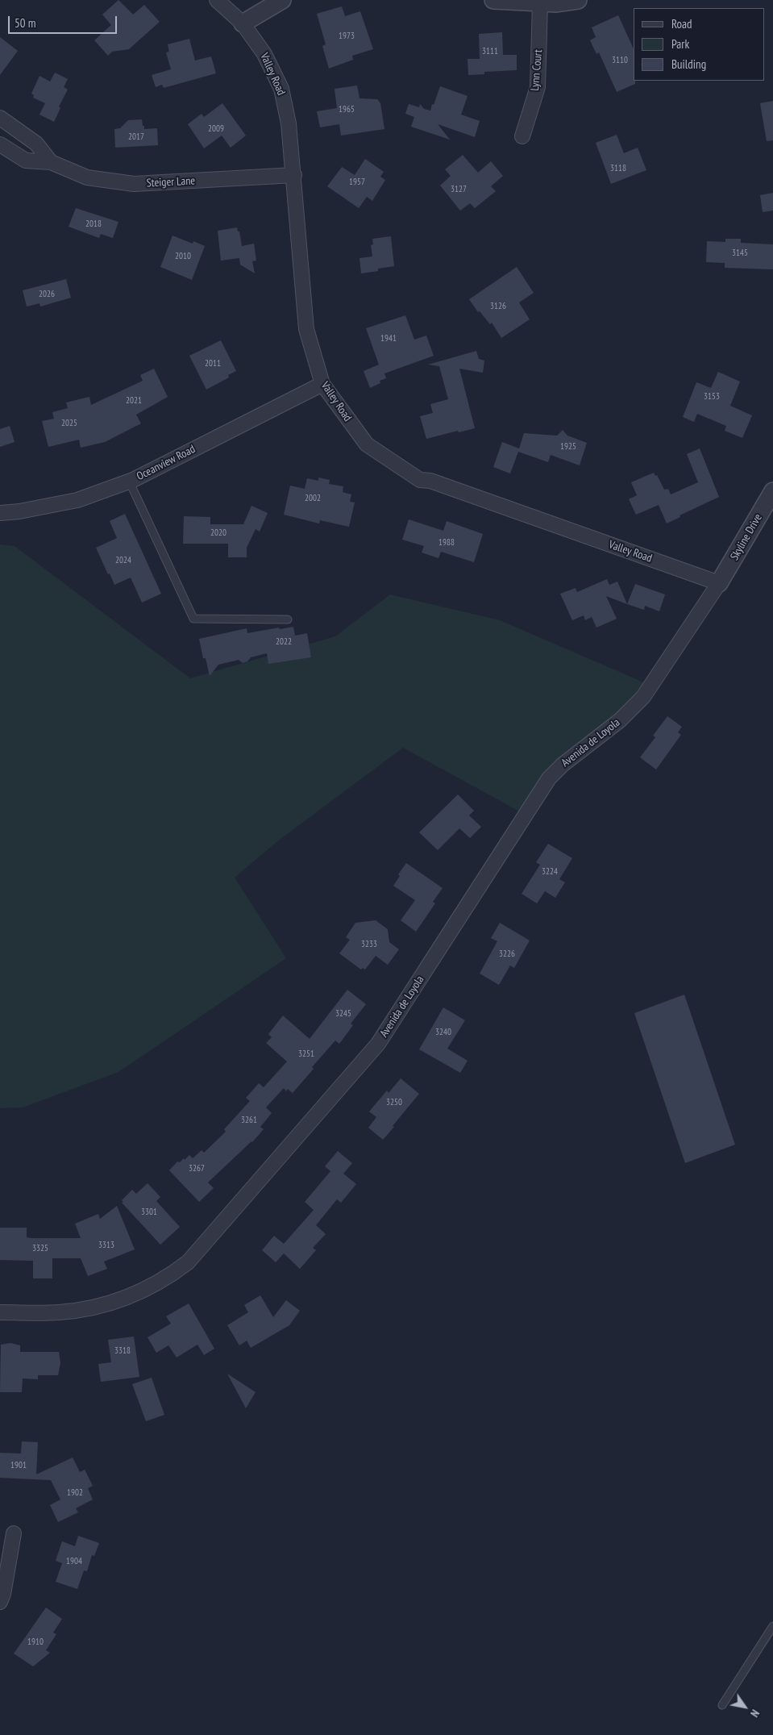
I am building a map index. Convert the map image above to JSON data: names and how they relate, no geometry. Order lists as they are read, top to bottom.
{
  "streets": {
    "street": [
      "Lynn Court",
      "Valley Road",
      "Steiger Lane",
      "Oceanview Road",
      "Skyline Drive",
      "Avenida de Loyola"
    ]
  },
  "crossings": [
    ["Valley Road", "Steiger Lane"],
    ["Valley Road", "Oceanview Road"],
    ["Valley Road", "Skyline Drive"],
    ["Valley Road", "Avenida de Loyola"],
    ["Skyline Drive", "Avenida de Loyola"]
  ],
  "house_numbers": [
    "1973",
    "3111",
    "3110",
    "1965",
    "2009",
    "2017",
    "3118",
    "1957",
    "3127",
    "2018",
    "3145",
    "2010",
    "2026",
    "3126",
    "1941",
    "2011",
    "3153",
    "2021",
    "2025",
    "1925",
    "2002",
    "2020",
    "1988",
    "2024",
    "2022",
    "3224",
    "3233",
    "3226",
    "3245",
    "3240",
    "3251",
    "3250",
    "3261",
    "3267",
    "3301",
    "3313",
    "3325",
    "3318",
    "1901",
    "1902",
    "1904",
    "1910"
  ],
  "legend": ["Road", "Park", "Building"],
  "scale_bar": "50 m",
  "north": "bottom right"
}
